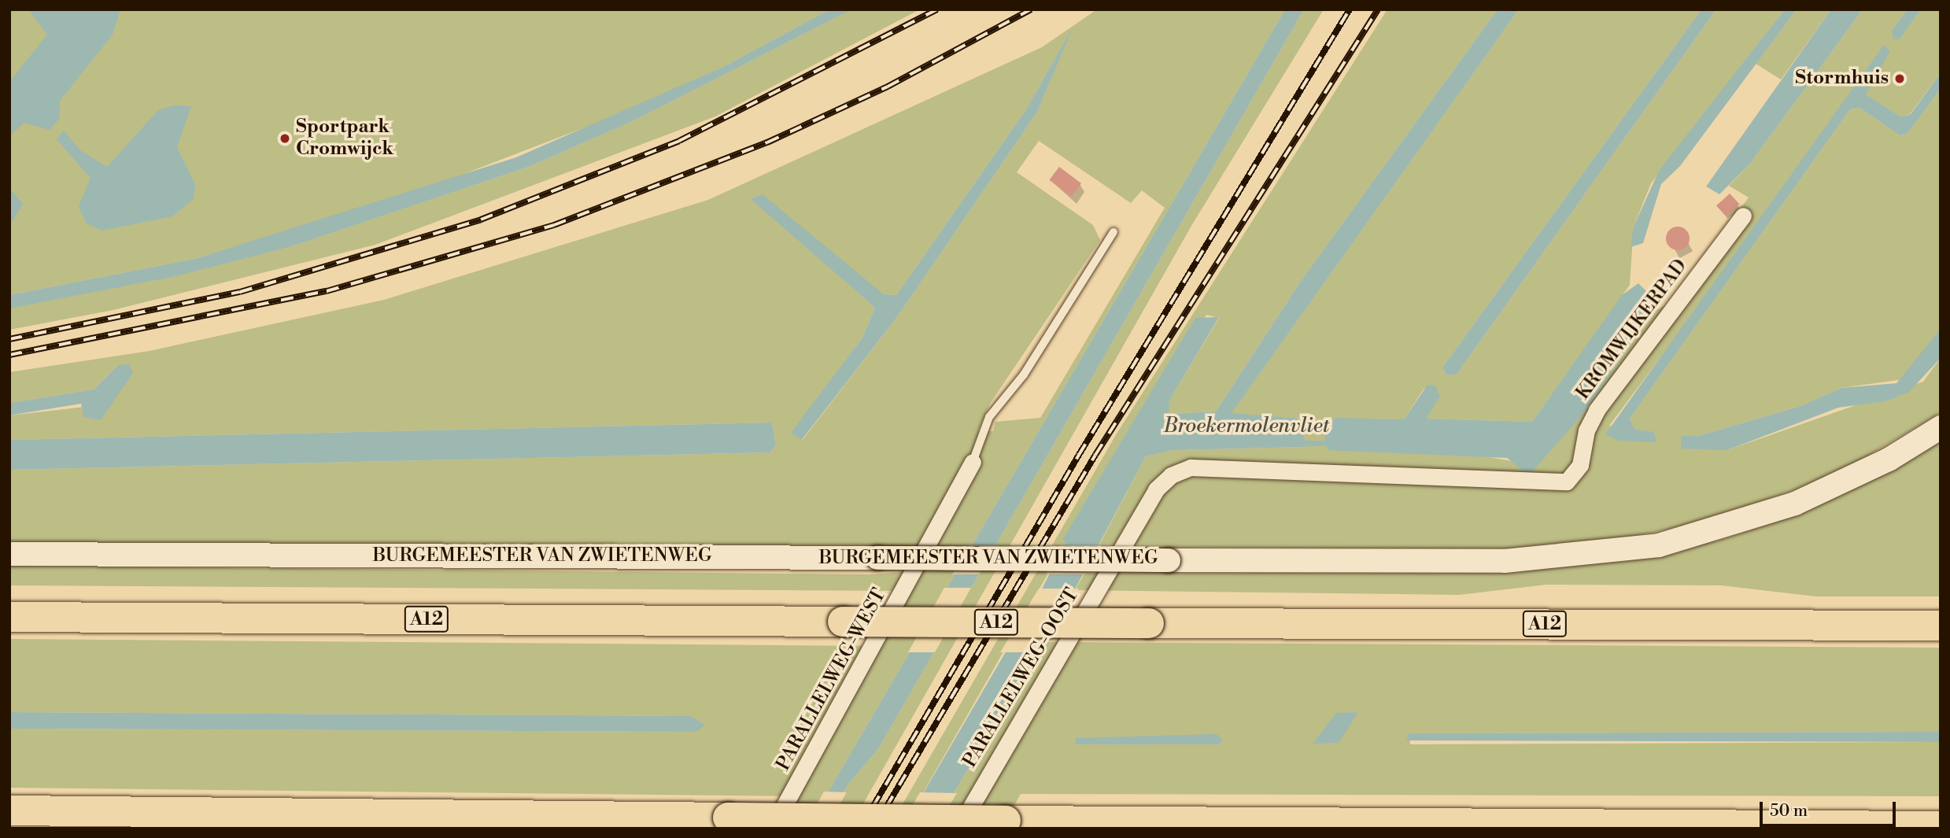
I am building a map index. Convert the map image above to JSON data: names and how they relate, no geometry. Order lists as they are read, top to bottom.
{
  "streets": {
    "highway": ["A12"],
    "main road": ["BURGEMEESTER VAN ZWIETENWEG"],
    "street": ["KROMWIJKERPAD", "PARALLELWEG-OOST", "PARALLELWEG-WEST"]
  },
  "crossings": [
    ["KROMWIJKERPAD", "PARALLELWEG-OOST"]
  ],
  "water": ["Broekermolenvliet"],
  "places": ["Stormhuis", "Sportpark Cromwijck"],
  "scale_bar": "50 m"
}
